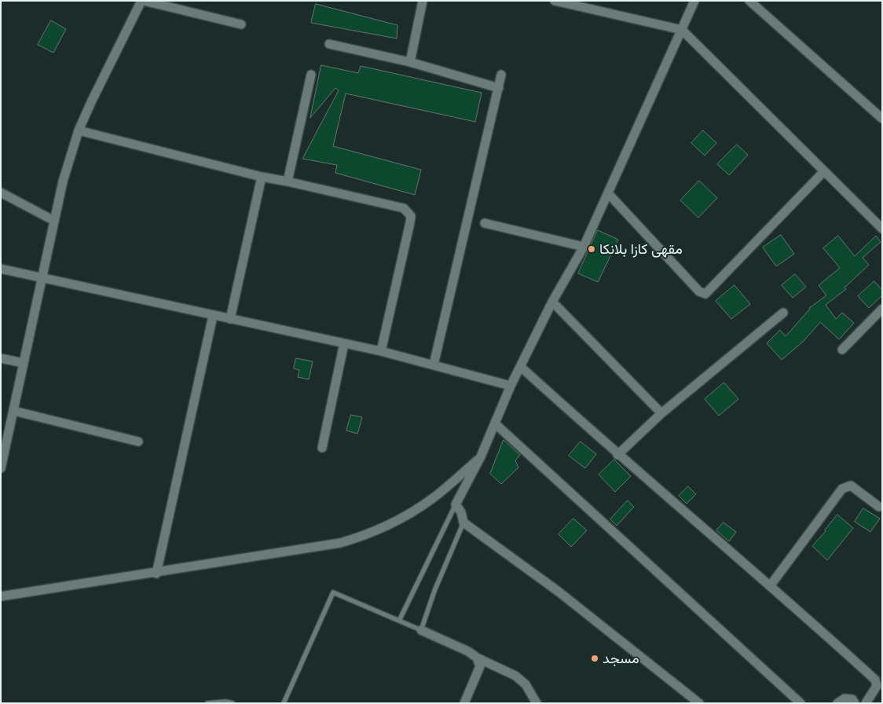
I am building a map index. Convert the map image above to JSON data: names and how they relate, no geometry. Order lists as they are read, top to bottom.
{
  "places": ["مقهى كازا بلانكا", "مسجد"]
}
